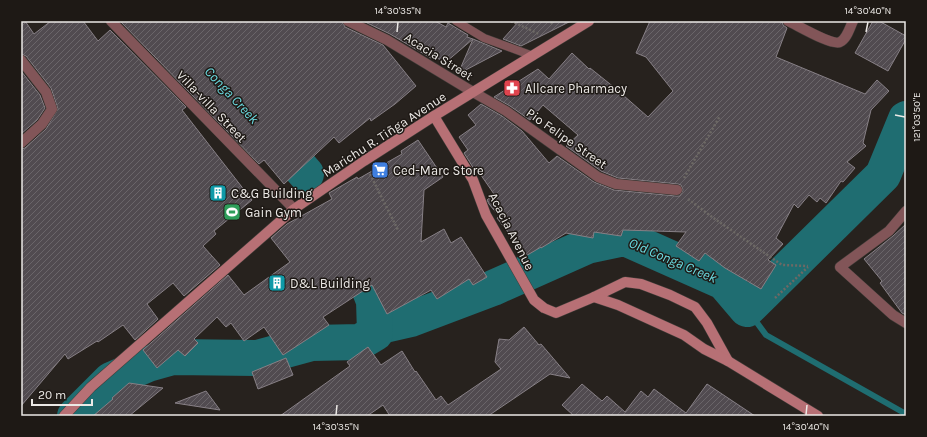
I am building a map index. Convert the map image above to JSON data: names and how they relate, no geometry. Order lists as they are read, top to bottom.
{
  "streets": {
    "street": [
      "Acacia Street",
      "Villa-villa Street",
      "Marichu R. Tiñga Avenue",
      "Pio Felipe Street",
      "Acacia Avenue"
    ]
  },
  "crossings": [
    ["Acacia Street", "Marichu R. Tiñga Avenue"],
    ["Acacia Street", "Pio Felipe Street"],
    ["Villa-villa Street", "Marichu R. Tiñga Avenue"],
    ["Marichu R. Tiñga Avenue", "Pio Felipe Street"],
    ["Marichu R. Tiñga Avenue", "Acacia Avenue"]
  ],
  "water": ["Conga Creek", "Old Conga Creek"],
  "places": {
    "pharmacy": ["Allcare Pharmacy"],
    "supermarket": ["Ced-Marc Store"],
    "building": ["C&G Building", "D&L Building"],
    "sports": ["Gain Gym"]
  },
  "scale_bar": "20 m",
  "coordinates": ["14°30'35\"N", "14°30'40\"N", "121°03'50\"E"]
}
